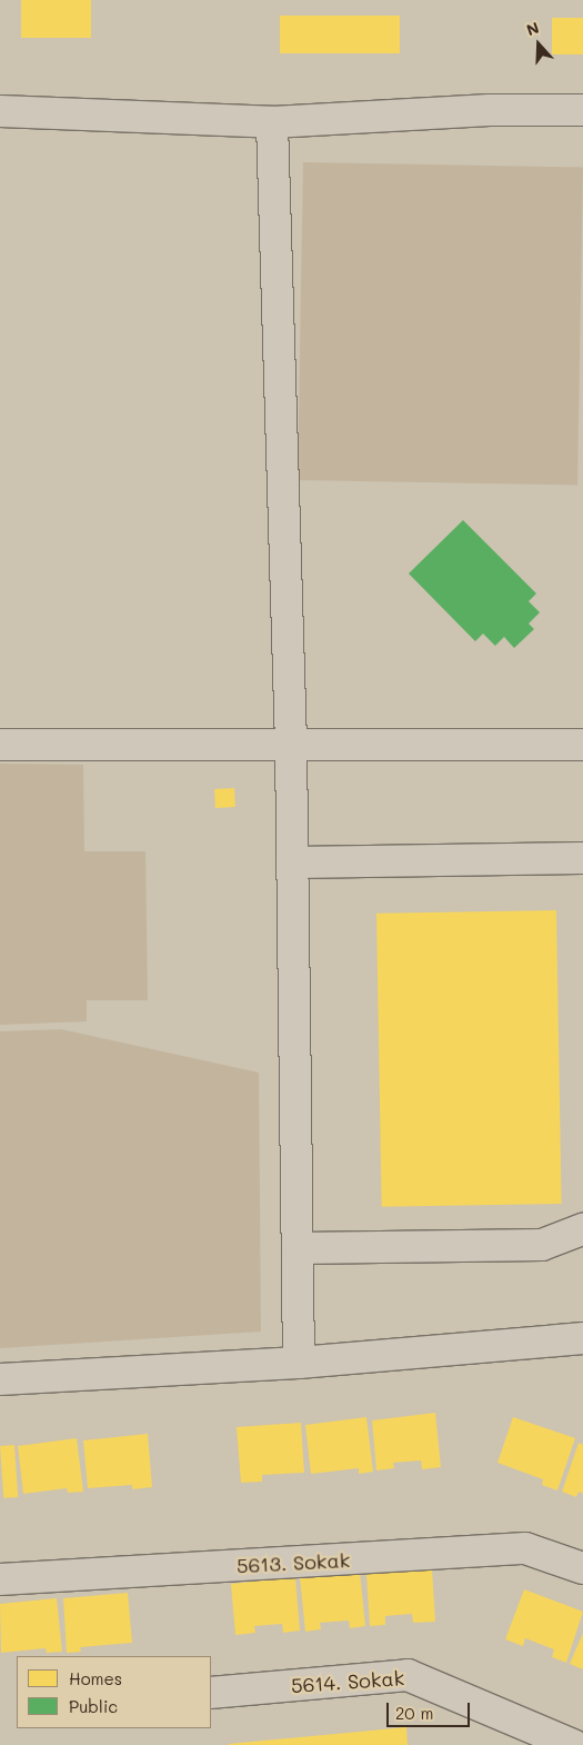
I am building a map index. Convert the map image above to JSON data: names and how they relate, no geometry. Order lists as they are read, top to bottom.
{
  "streets": {
    "street": ["5613. Sokak", "5614. Sokak"]
  },
  "legend": ["Homes", "Public"],
  "scale_bar": "20 m",
  "north": "top"
}
